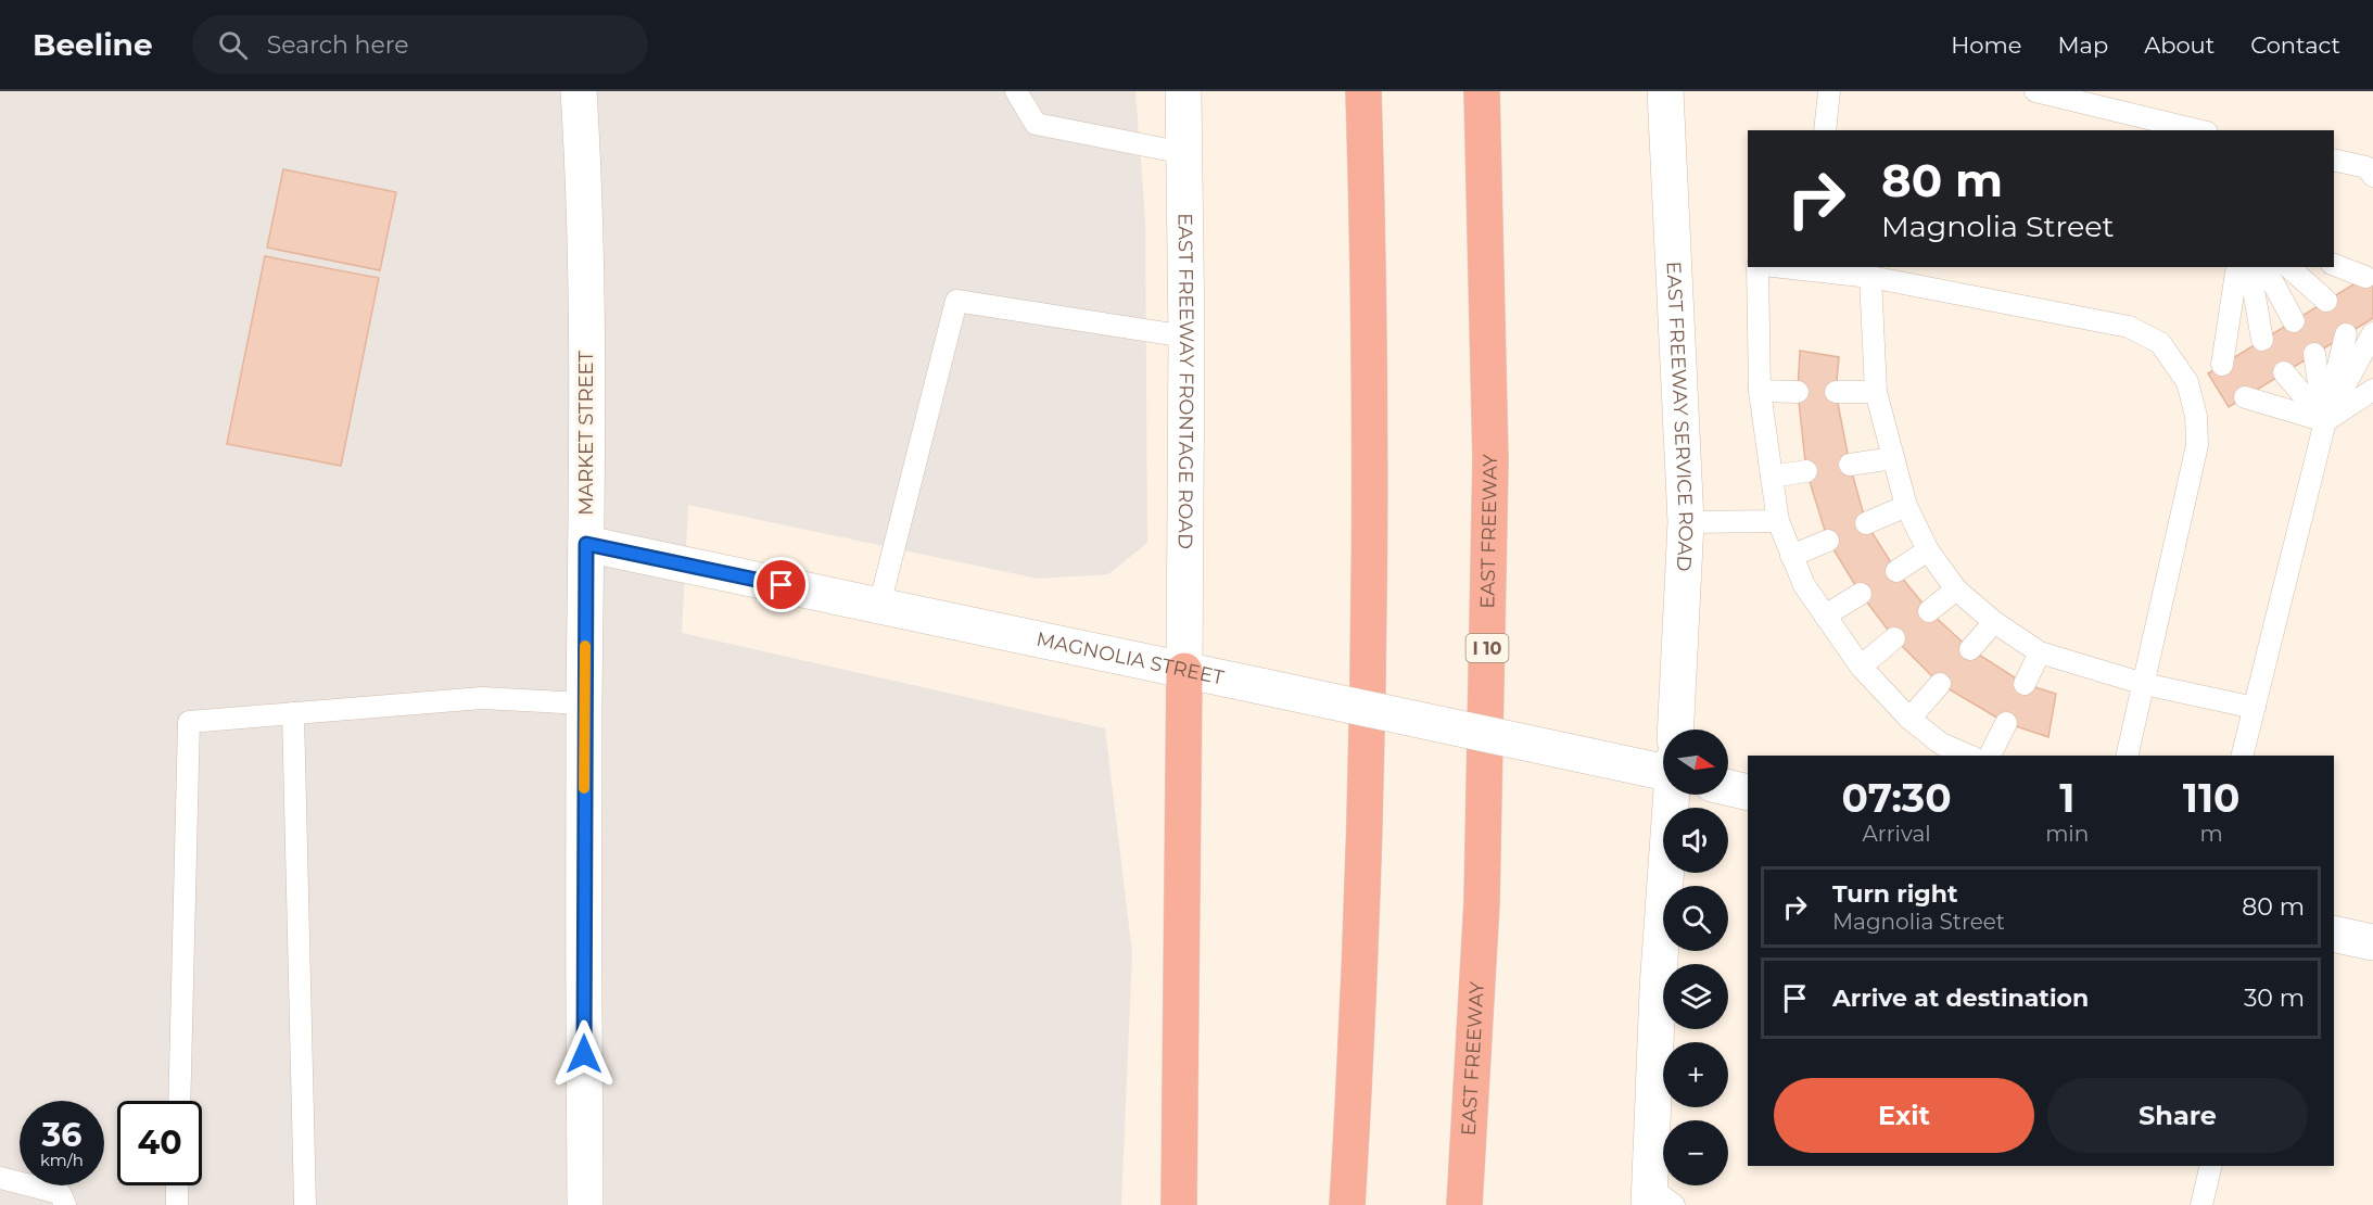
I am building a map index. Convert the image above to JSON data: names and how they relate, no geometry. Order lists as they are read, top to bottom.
{
  "streets": {
    "highway": ["EAST FREEWAY", "I 10"],
    "street": [
      "EAST FREEWAY FRONTAGE ROAD",
      "EAST FREEWAY SERVICE ROAD",
      "MARKET STREET",
      "MAGNOLIA STREET"
    ]
  },
  "crossings": [
    ["EAST FREEWAY FRONTAGE ROAD", "MAGNOLIA STREET"],
    ["MARKET STREET", "MAGNOLIA STREET"]
  ],
  "north": "right",
  "page": {
    "header": "Beeline",
    "search": "Search here",
    "nav": [
      "Home",
      "Map",
      "About",
      "Contact"
    ],
    "turn": ["80 m", "Magnolia Street"],
    "map_buttons": ["+", "−"],
    "eta": [
      "07:30",
      "Arrival",
      "1",
      "min",
      "110",
      "m"
    ],
    "list": [
      {
        "name": "Turn right",
        "note": "Magnolia Street",
        "value": "80 m"
      },
      {
        "name": "Arrive at destination",
        "value": "30 m"
      }
    ],
    "buttons": ["Exit", "Share"],
    "speed": "36 km/h",
    "limit": "40"
  }
}
